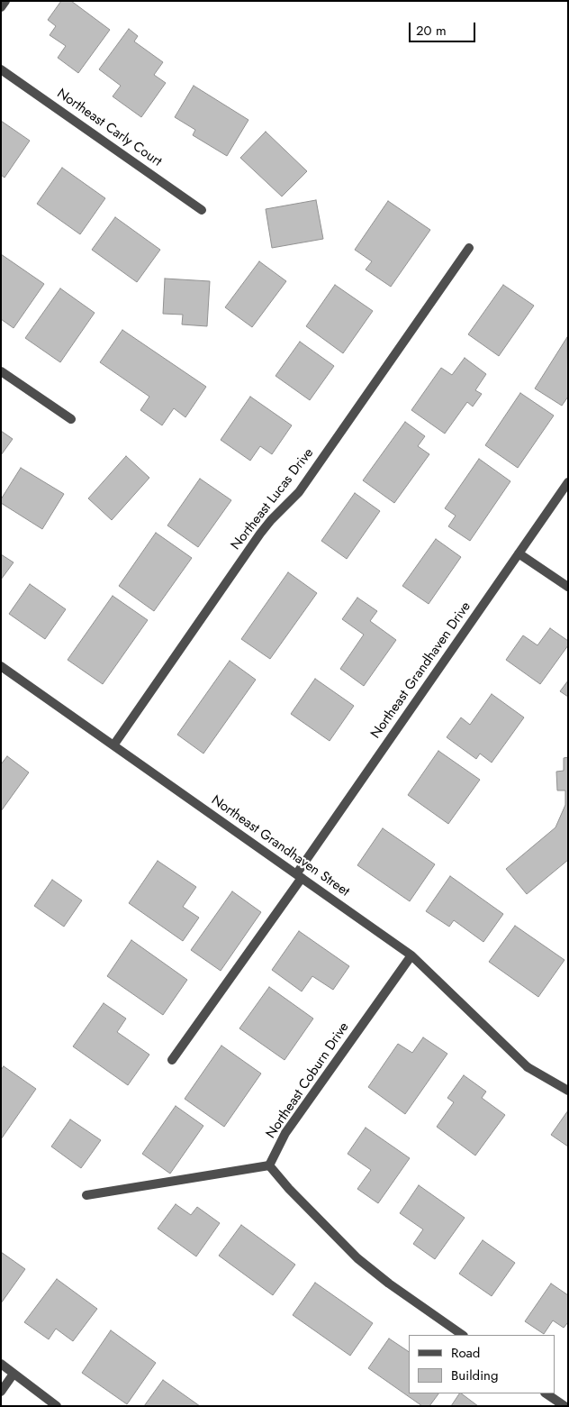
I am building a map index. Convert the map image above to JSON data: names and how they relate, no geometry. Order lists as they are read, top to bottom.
{
  "streets": {
    "street": [
      "Northeast Carly Court",
      "Northeast Lucas Drive",
      "Northeast Grandhaven Drive",
      "Northeast Grandhaven Street",
      "Northeast Coburn Drive"
    ]
  },
  "crossings": [
    ["Northeast Lucas Drive", "Northeast Grandhaven Street"],
    ["Northeast Grandhaven Drive", "Northeast Grandhaven Street"],
    ["Northeast Grandhaven Street", "Northeast Coburn Drive"]
  ],
  "legend": ["Road", "Building"],
  "scale_bar": "20 m"
}
